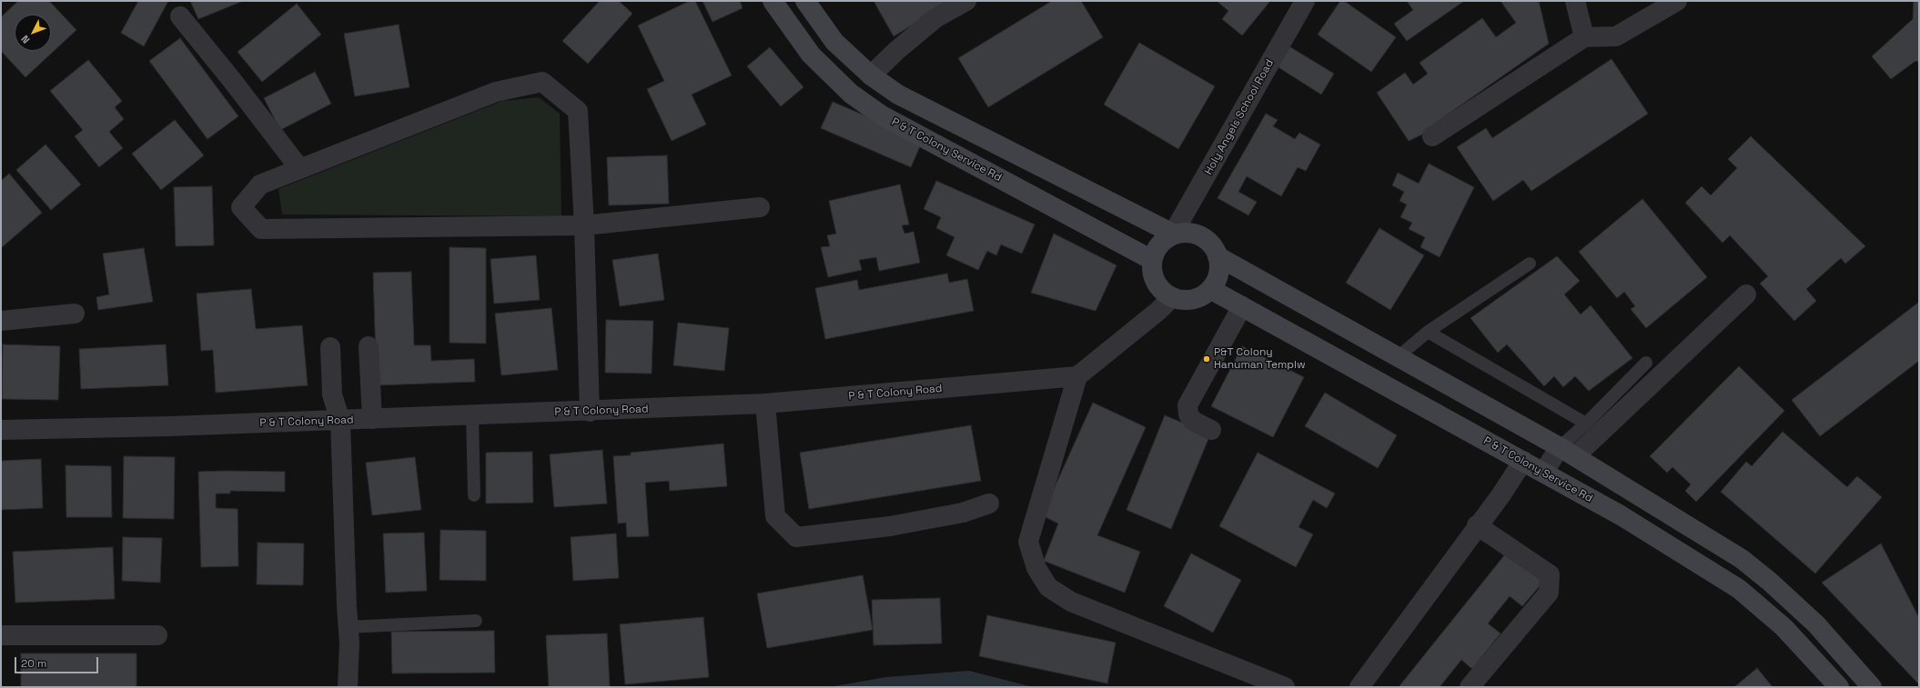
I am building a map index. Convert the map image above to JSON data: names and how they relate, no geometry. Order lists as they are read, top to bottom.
{
  "streets": {
    "street": ["Holy Angels School Road", "P & T Colony Service Rd", "P & T Colony Road"]
  },
  "crossings": [
    ["Holy Angels School Road", "P & T Colony Service Rd"]
  ],
  "places": ["P&T Colony Hanuman Templw"],
  "scale_bar": "20 m",
  "north": "bottom left"
}
